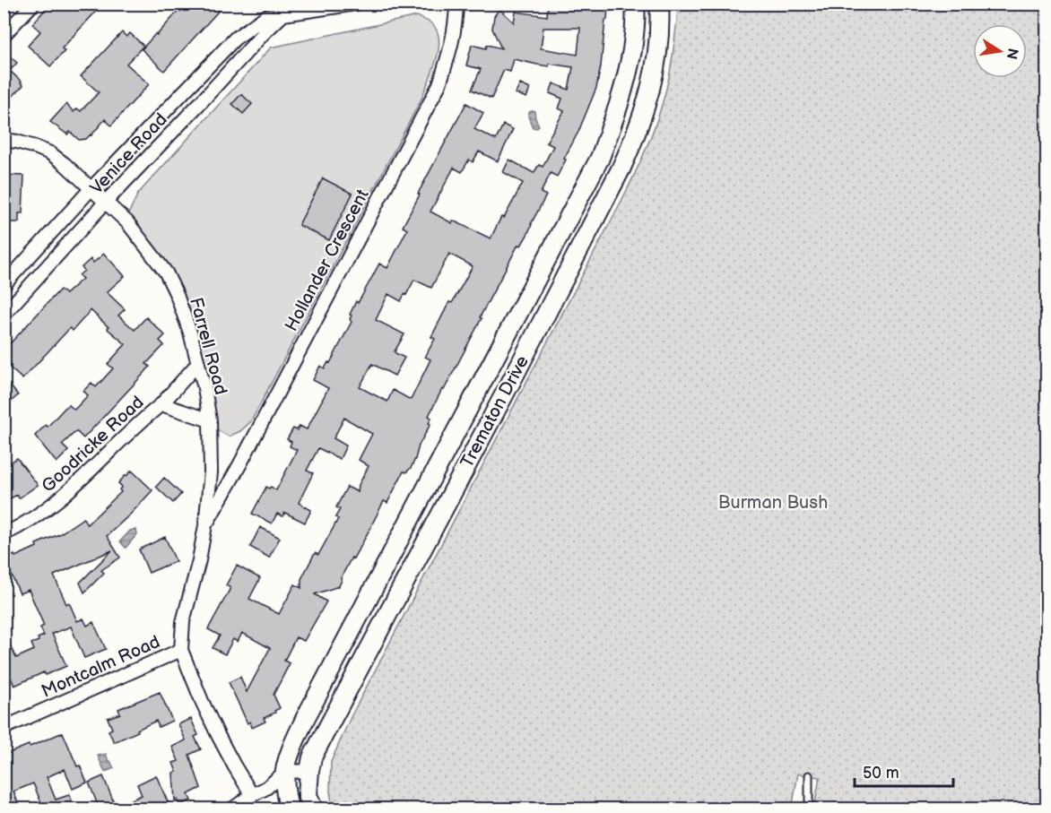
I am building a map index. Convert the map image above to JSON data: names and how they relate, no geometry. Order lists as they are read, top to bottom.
{
  "streets": {
    "street": [
      "Venice Road",
      "Hollander Crescent",
      "Farrell Road",
      "Trematon Drive",
      "Goodricke Road",
      "Montcalm Road"
    ]
  },
  "crossings": [
    ["Venice Road", "Farrell Road"],
    ["Hollander Crescent", "Farrell Road"],
    ["Hollander Crescent", "Goodricke Road"],
    ["Hollander Crescent", "Montcalm Road"],
    ["Farrell Road", "Goodricke Road"]
  ],
  "parks": ["Burman Bush"],
  "scale_bar": "50 m",
  "north": "right"
}
